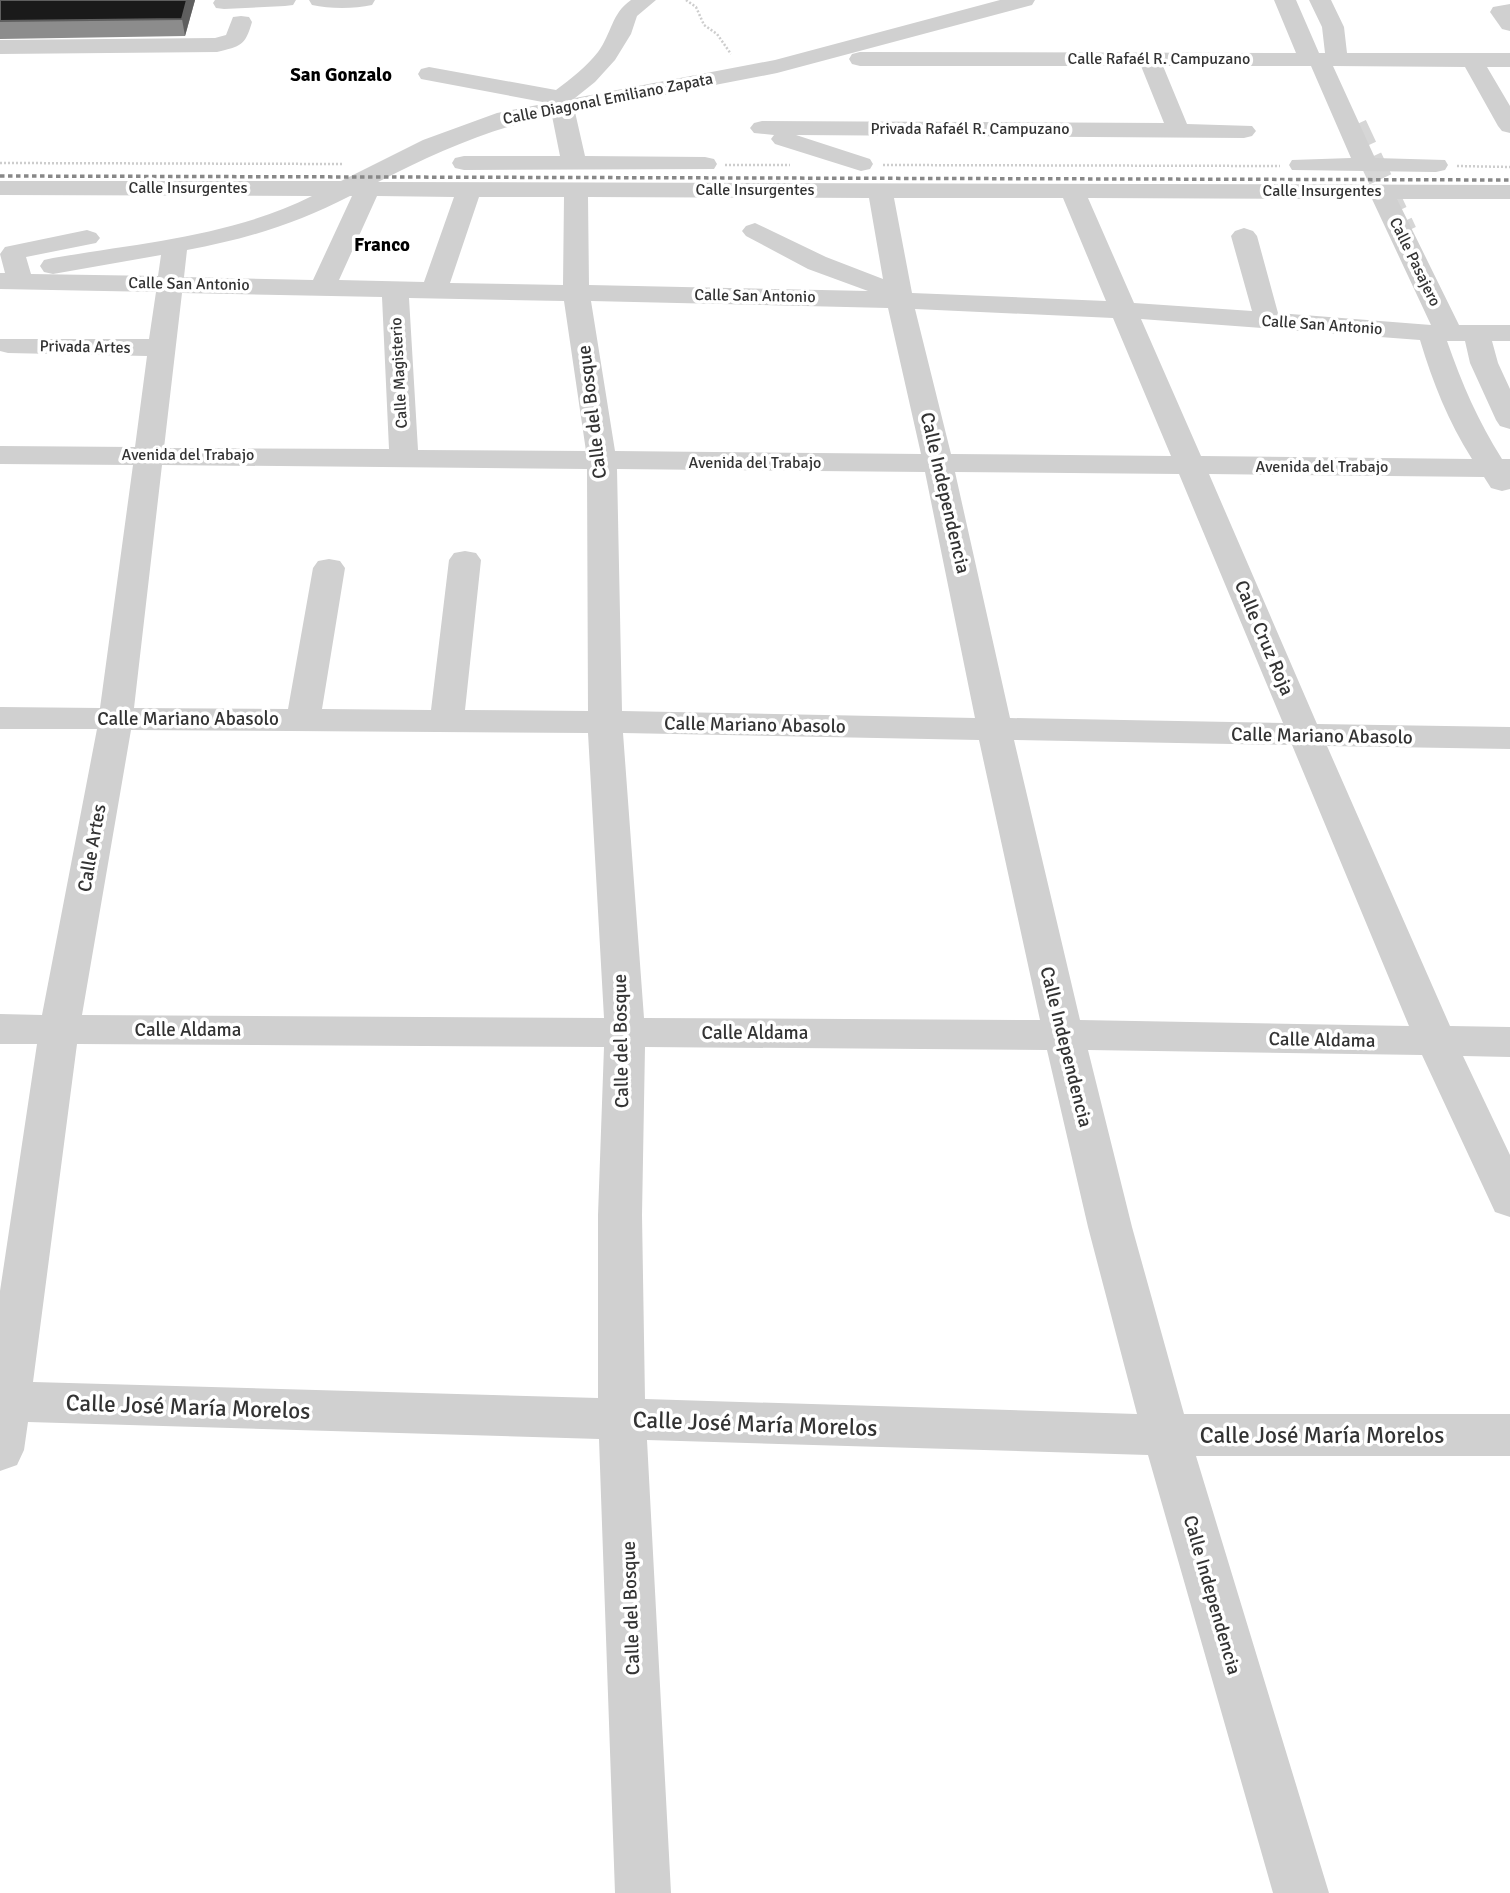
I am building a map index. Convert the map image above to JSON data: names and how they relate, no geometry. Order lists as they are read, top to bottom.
{
  "streets": {
    "street": [
      "Calle Rafaél R. Campuzano",
      "Calle Diagonal Emiliano Zapata",
      "Privada Rafaél R. Campuzano",
      "Calle Insurgentes",
      "Calle Pasajero",
      "Calle San Antonio",
      "Privada Artes",
      "Calle Magisterio",
      "Calle del Bosque",
      "Avenida del Trabajo",
      "Calle Independencia",
      "Calle Cruz Roja",
      "Calle Mariano Abasolo",
      "Calle Artes",
      "Calle Aldama",
      "Calle José María Morelos"
    ]
  },
  "crossings": [
    ["Calle Rafaél R. Campuzano", "Calle Diagonal Emiliano Zapata"],
    ["Calle Diagonal Emiliano Zapata", "Calle Insurgentes"],
    ["Privada Rafaél R. Campuzano", "Calle Insurgentes"],
    ["Calle Insurgentes", "Calle Pasajero"],
    ["Calle Insurgentes", "Calle del Bosque"],
    ["Calle Insurgentes", "Calle Independencia"],
    ["Calle Insurgentes", "Calle Cruz Roja"],
    ["Calle Pasajero", "Calle San Antonio"],
    ["Calle San Antonio", "Calle Magisterio"],
    ["Calle San Antonio", "Calle del Bosque"],
    ["Calle San Antonio", "Calle Independencia"],
    ["Calle San Antonio", "Calle Cruz Roja"],
    ["Calle San Antonio", "Calle Artes"],
    ["Privada Artes", "Calle Artes"],
    ["Calle Magisterio", "Avenida del Trabajo"],
    ["Calle del Bosque", "Avenida del Trabajo"],
    ["Calle del Bosque", "Calle Mariano Abasolo"],
    ["Calle del Bosque", "Calle Aldama"],
    ["Calle del Bosque", "Calle José María Morelos"],
    ["Avenida del Trabajo", "Calle Independencia"],
    ["Avenida del Trabajo", "Calle Cruz Roja"],
    ["Avenida del Trabajo", "Calle Artes"],
    ["Calle Independencia", "Calle Mariano Abasolo"],
    ["Calle Independencia", "Calle Aldama"],
    ["Calle Independencia", "Calle José María Morelos"],
    ["Calle Cruz Roja", "Calle Mariano Abasolo"],
    ["Calle Cruz Roja", "Calle Aldama"],
    ["Calle Mariano Abasolo", "Calle Artes"],
    ["Calle Artes", "Calle Aldama"],
    ["Calle Artes", "Calle José María Morelos"]
  ],
  "districts": ["San Gonzalo", "Franco"]
}
